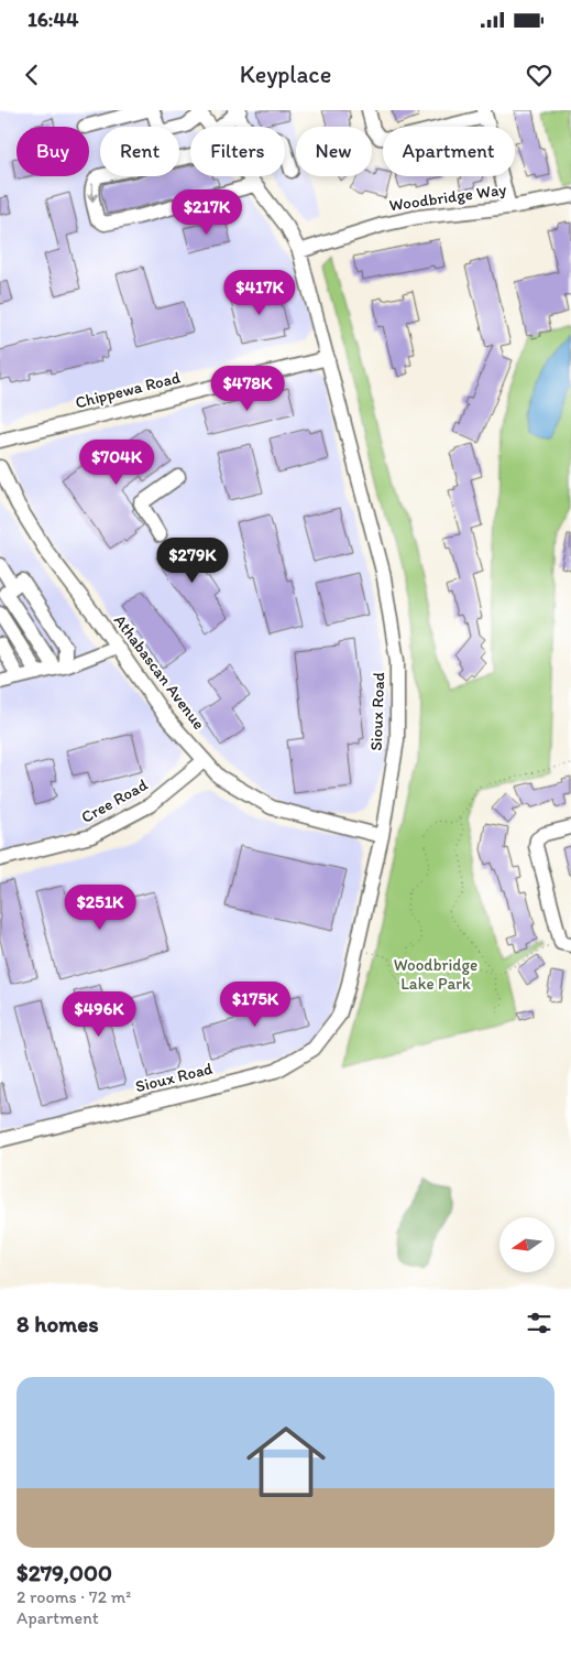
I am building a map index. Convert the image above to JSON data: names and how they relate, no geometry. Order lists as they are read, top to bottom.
{
  "streets": {
    "street": [
      "Woodbridge Way",
      "Chippewa Road",
      "Athabascan Avenue",
      "Sioux Road",
      "Cree Road"
    ]
  },
  "crossings": [
    ["Woodbridge Way", "Sioux Road"],
    ["Chippewa Road", "Sioux Road"],
    ["Athabascan Avenue", "Sioux Road"],
    ["Athabascan Avenue", "Cree Road"]
  ],
  "parks": ["Woodbridge Lake Park"],
  "north": "left",
  "page": {
    "status": "16:44",
    "header": "Keyplace",
    "chip": [
      "Buy",
      "Rent",
      "Filters",
      "New",
      "Apartment"
    ],
    "price": [
      "$217K",
      "$417K",
      "$478K",
      "$704K",
      "$279K",
      "$251K",
      "$175K",
      "$496K"
    ],
    "heading": "8 homes",
    "list": [
      {
        "name": "$279,000",
        "note": "2 rooms · 72 m² · Apartment"
      }
    ]
  }
}
